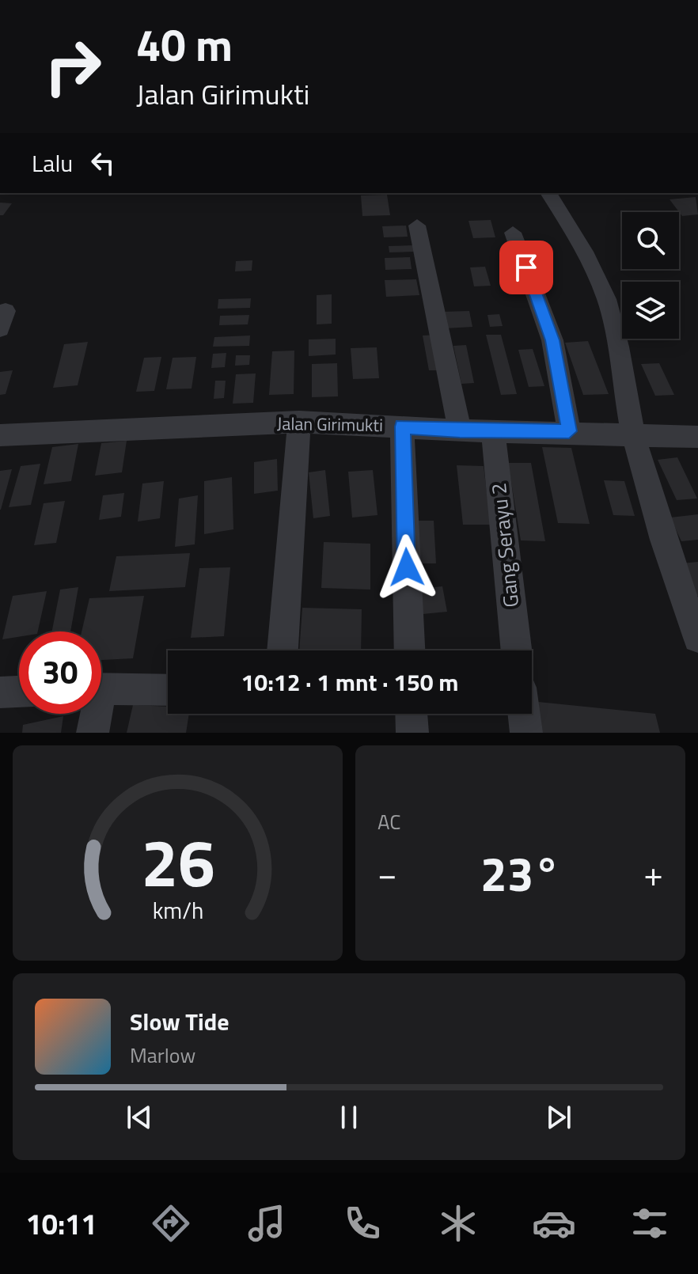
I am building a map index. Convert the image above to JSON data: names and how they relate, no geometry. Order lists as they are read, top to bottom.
{
  "streets": {
    "street": ["Jalan Girimukti", "Gang Serayu 2"]
  },
  "crossings": [
    ["Jalan Girimukti", "Gang Serayu 2"]
  ],
  "page": {
    "turn": ["40 m", "Jalan Girimukti"],
    "then": "Lalu",
    "limit": "30",
    "trip": "10:12 · 1 mnt · 150 m",
    "tile": "AC",
    "heat": ["−", "23°", "+"],
    "song": ["Slow Tide", "Marlow"],
    "tabs": "10:11",
    "gauge": ["26", "km/h"]
  }
}
